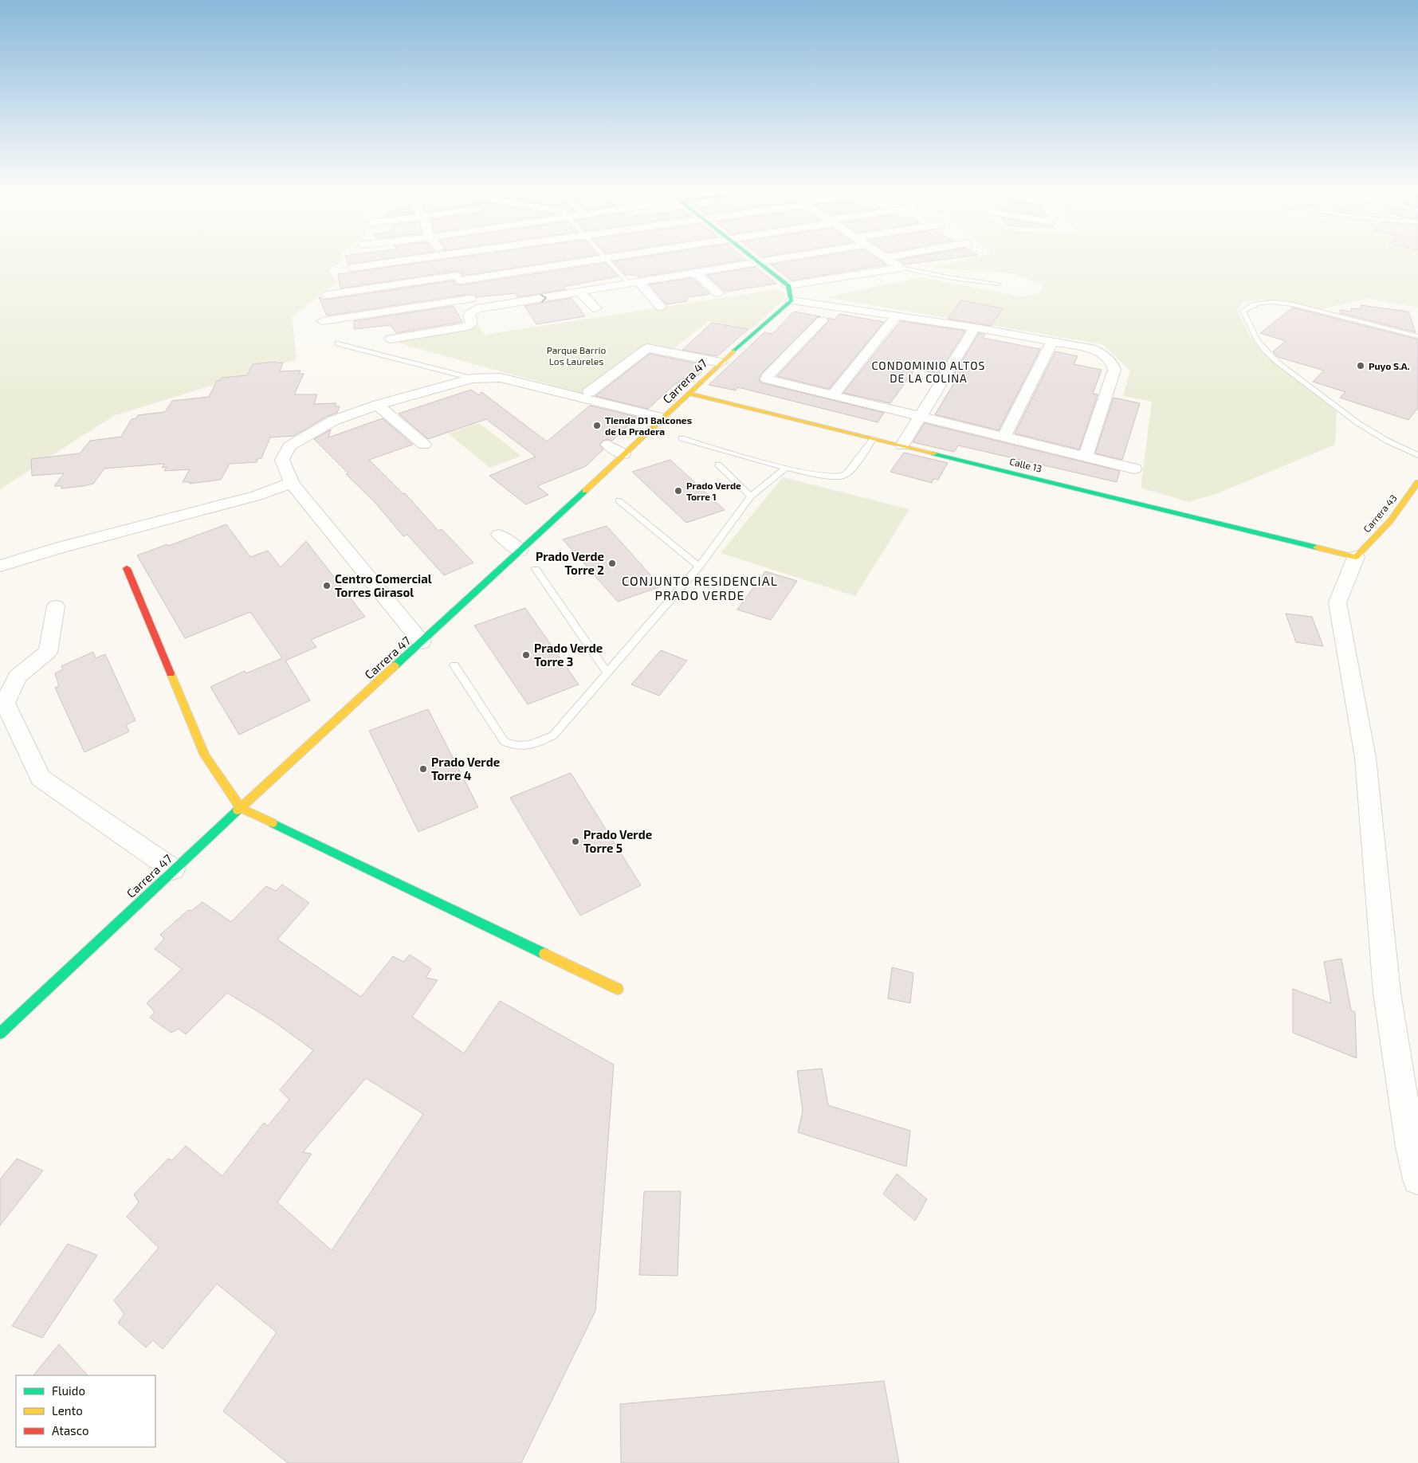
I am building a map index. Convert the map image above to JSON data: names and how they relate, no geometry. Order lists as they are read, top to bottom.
{
  "streets": {
    "street": ["Carrera 47", "Calle 13", "Carrera 43"]
  },
  "crossings": [
    ["Carrera 47", "Calle 13"],
    ["Calle 13", "Carrera 43"]
  ],
  "districts": ["CONDOMINIO ALTOS DE LA COLINA", "CONJUNTO RESIDENCIAL PRADO VERDE"],
  "parks": ["Parque Barrio Los Laureles"],
  "places": [
    "Puyo S.A.",
    "Tienda D1 Balcones de la Pradera",
    "Prado Verde Torre 1",
    "Prado Verde Torre 2",
    "Centro Comercial Torres Girasol",
    "Prado Verde Torre 3",
    "Prado Verde Torre 4",
    "Prado Verde Torre 5"
  ],
  "legend": ["Fluido", "Lento", "Atasco"]
}
